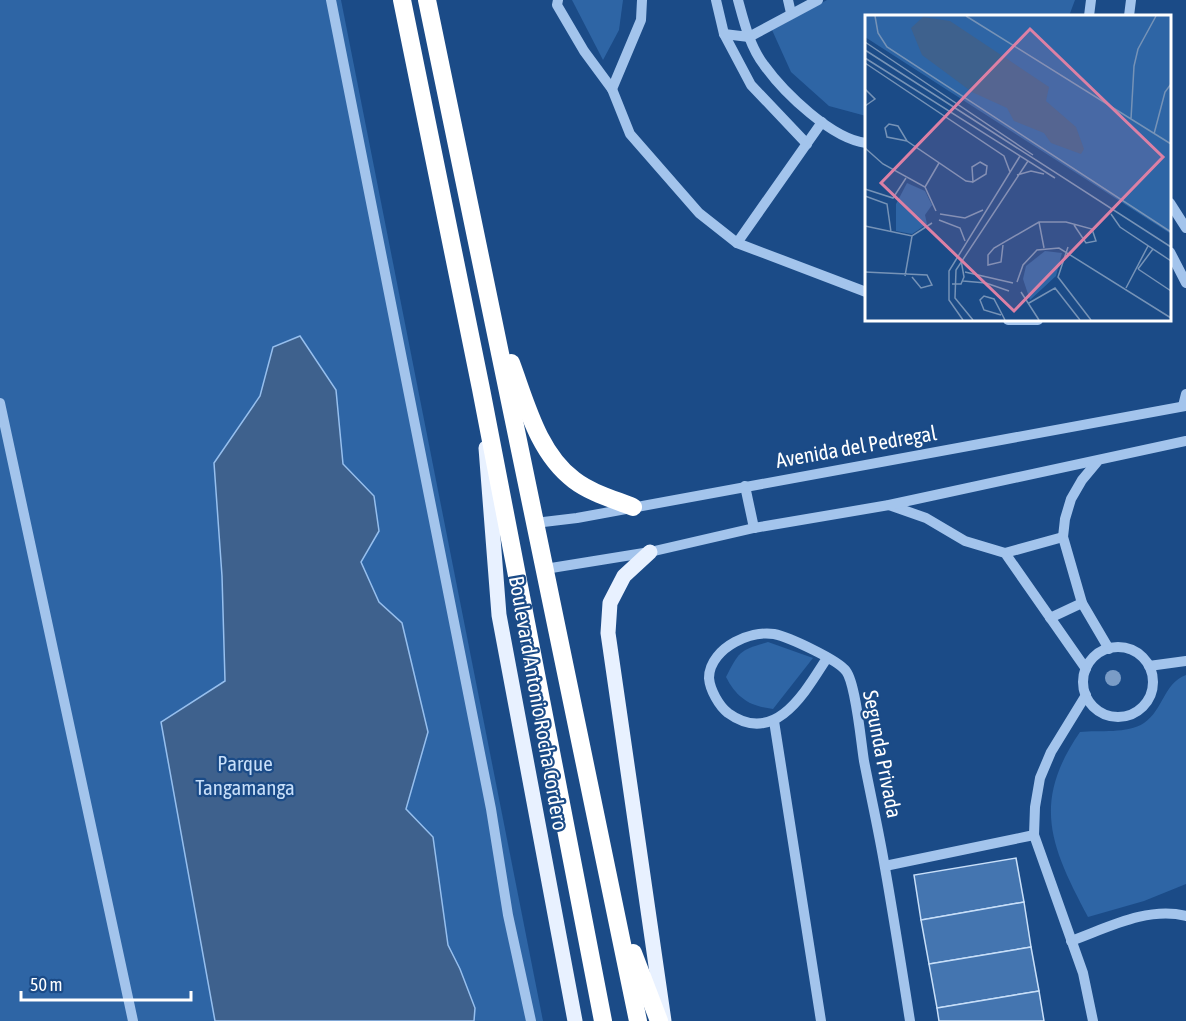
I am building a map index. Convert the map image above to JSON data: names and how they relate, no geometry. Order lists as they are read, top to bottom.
{
  "streets": {
    "main road": ["Boulevard Antonio Rocha Cordero"],
    "street": ["Avenida del Pedregal", "Segunda Privada"]
  },
  "parks": ["Parque Tangamanga"],
  "scale_bar": "50 m"
}
